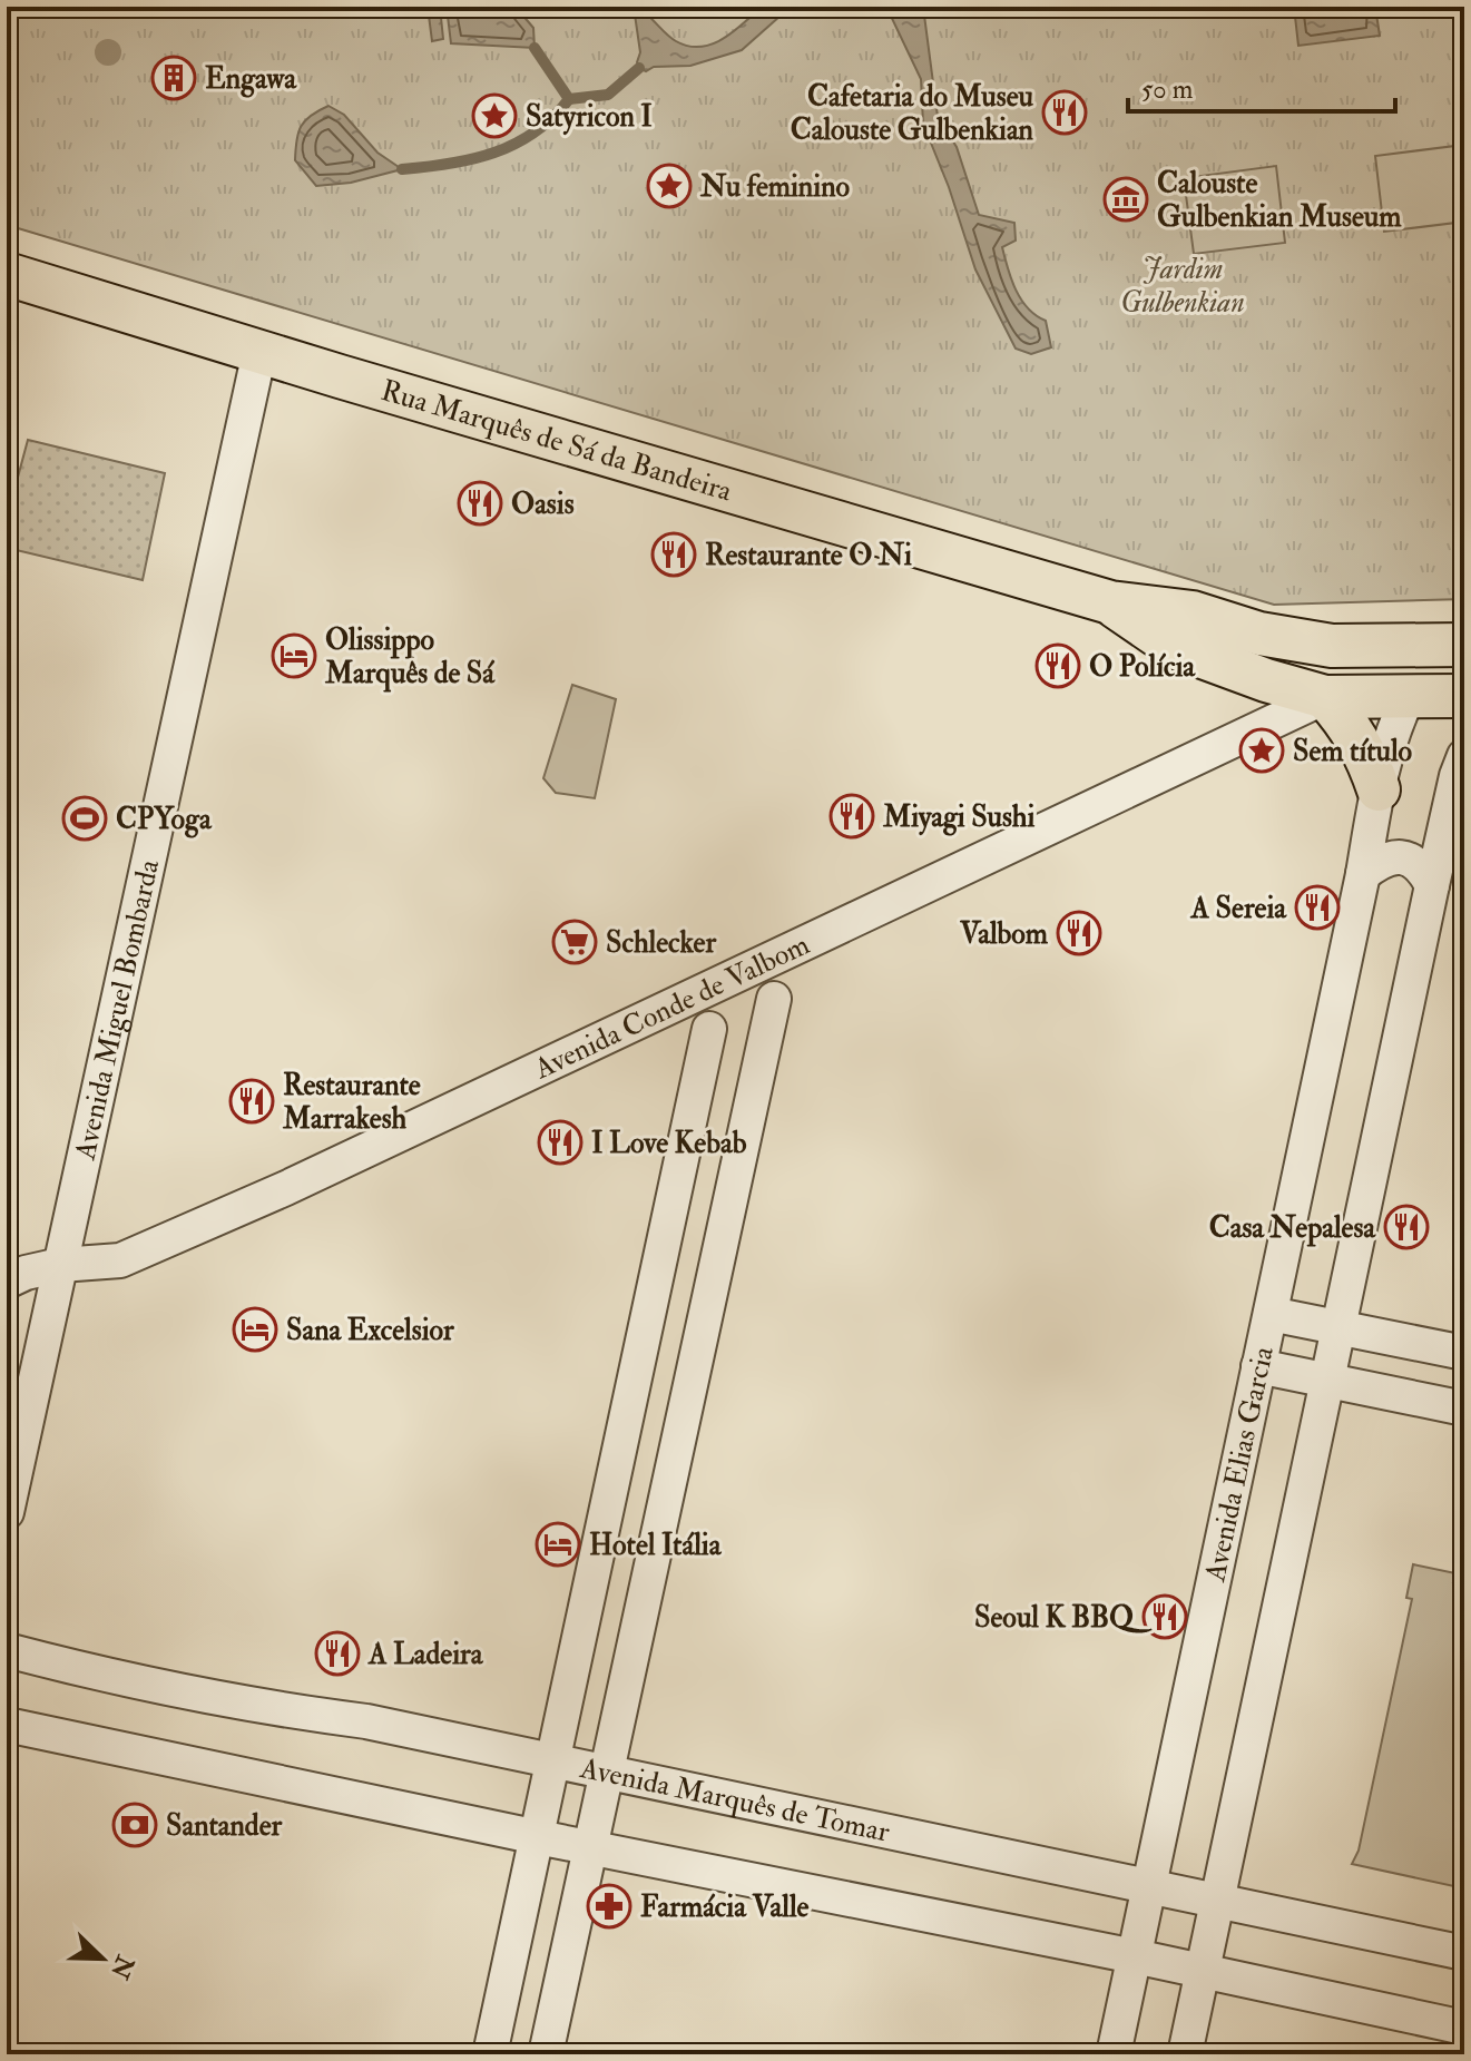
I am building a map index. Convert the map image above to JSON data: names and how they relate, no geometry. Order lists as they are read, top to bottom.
{
  "streets": {
    "main road": ["Rua Marquês de Sá da Bandeira"],
    "street": [
      "Avenida Conde de Valbom",
      "Avenida Miguel Bombarda",
      "Avenida Elias Garcia",
      "Avenida Marquês de Tomar"
    ]
  },
  "crossings": [
    ["Rua Marquês de Sá da Bandeira", "Avenida Conde de Valbom"],
    ["Rua Marquês de Sá da Bandeira", "Avenida Miguel Bombarda"],
    ["Rua Marquês de Sá da Bandeira", "Avenida Elias Garcia"],
    ["Avenida Conde de Valbom", "Avenida Miguel Bombarda"],
    ["Avenida Elias Garcia", "Avenida Marquês de Tomar"]
  ],
  "parks": ["Jardim Gulbenkian"],
  "places": {
    "building": ["Engawa"],
    "restaurant": [
      "Cafetaria do Museu Calouste Gulbenkian",
      "Oasis",
      "Restaurante O Ni",
      "O Polícia",
      "Miyagi Sushi",
      "A Sereia",
      "Valbom",
      "Restaurante Marrakesh",
      "I Love Kebab",
      "Casa Nepalesa",
      "Seoul K BBQ",
      "A Ladeira"
    ],
    "place": ["Satyricon I", "Nu feminino", "Sem título"],
    "museum": ["Calouste Gulbenkian Museum"],
    "hotel": ["Olissippo Marquês de Sá", "Sana Excelsior", "Hotel Itália"],
    "sports": ["CPYoga"],
    "supermarket": ["Schlecker"],
    "bank": ["Santander"],
    "pharmacy": ["Farmácia Valle"]
  },
  "scale_bar": "50 m",
  "north": "bottom right"
}
